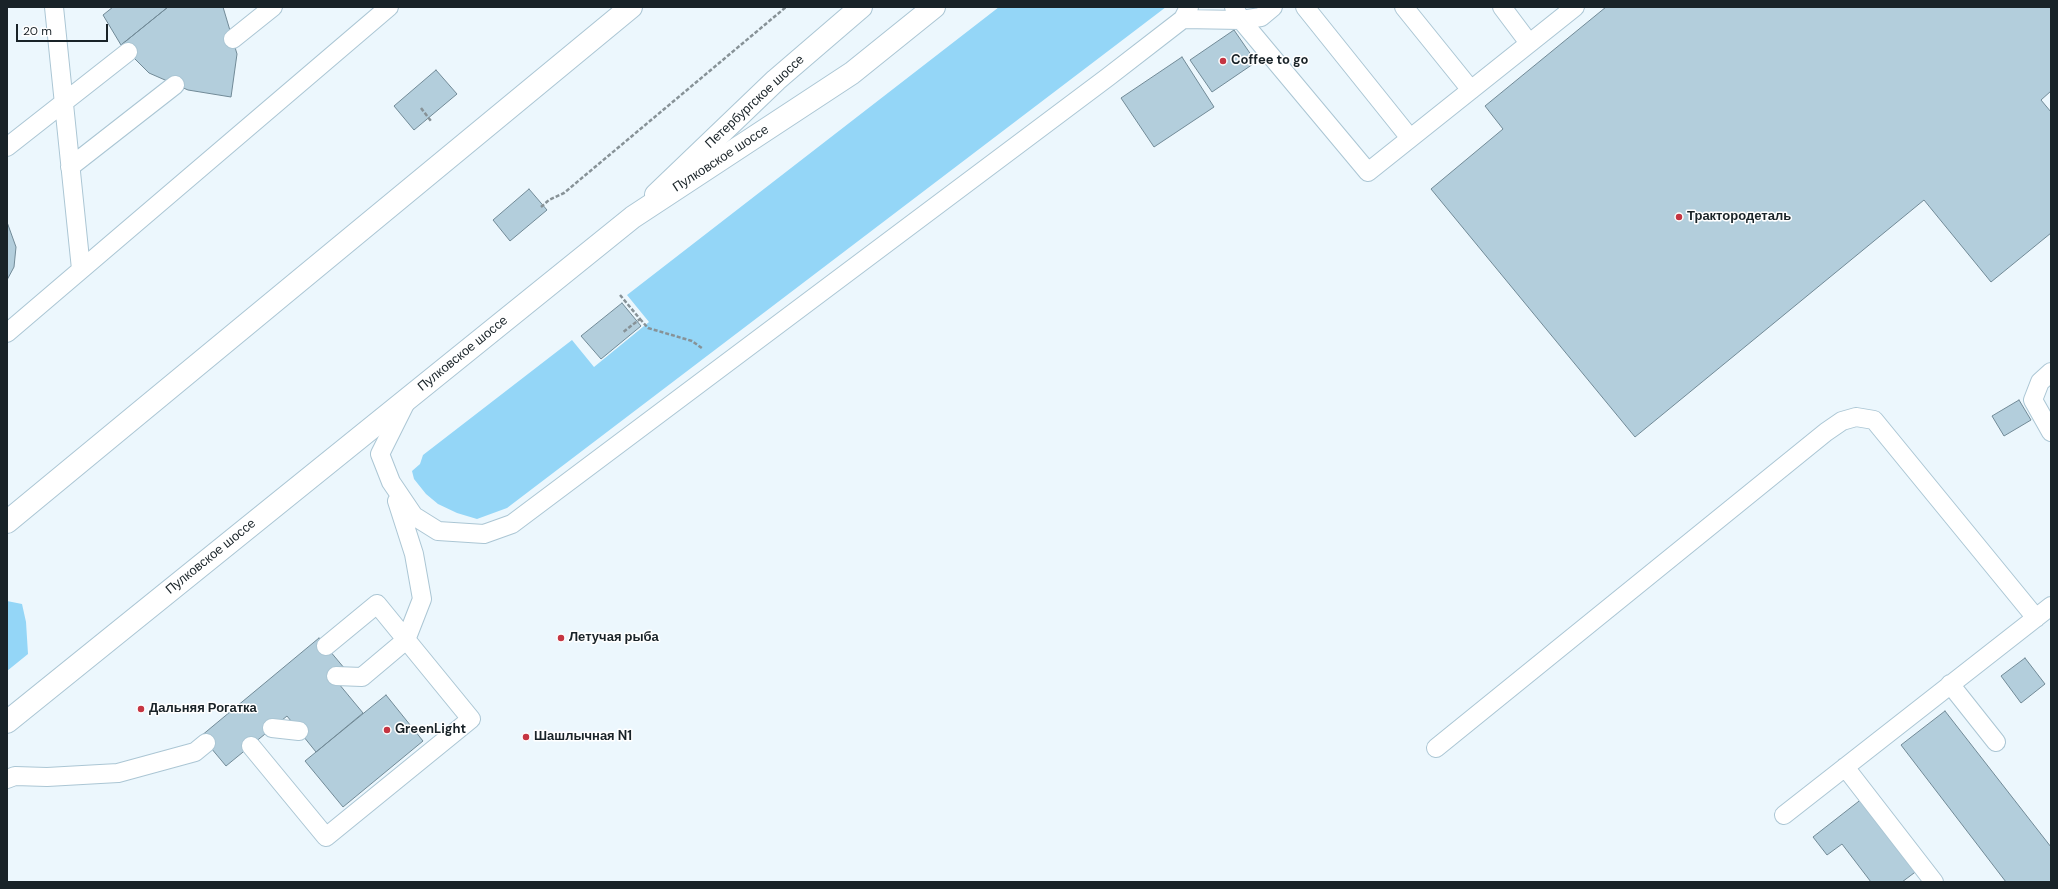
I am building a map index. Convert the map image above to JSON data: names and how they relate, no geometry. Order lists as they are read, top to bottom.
{
  "streets": {
    "main road": ["Петербургское шоссе", "Пулковское шоссе"]
  },
  "crossings": [
    ["Петербургское шоссе", "Пулковское шоссе"]
  ],
  "places": [
    "Coffee to go",
    "Трактородеталь",
    "Летучая рыба",
    "Дальняя Рогатка",
    "GreenLight",
    "Шашлычная N1"
  ],
  "scale_bar": "20 m"
}
